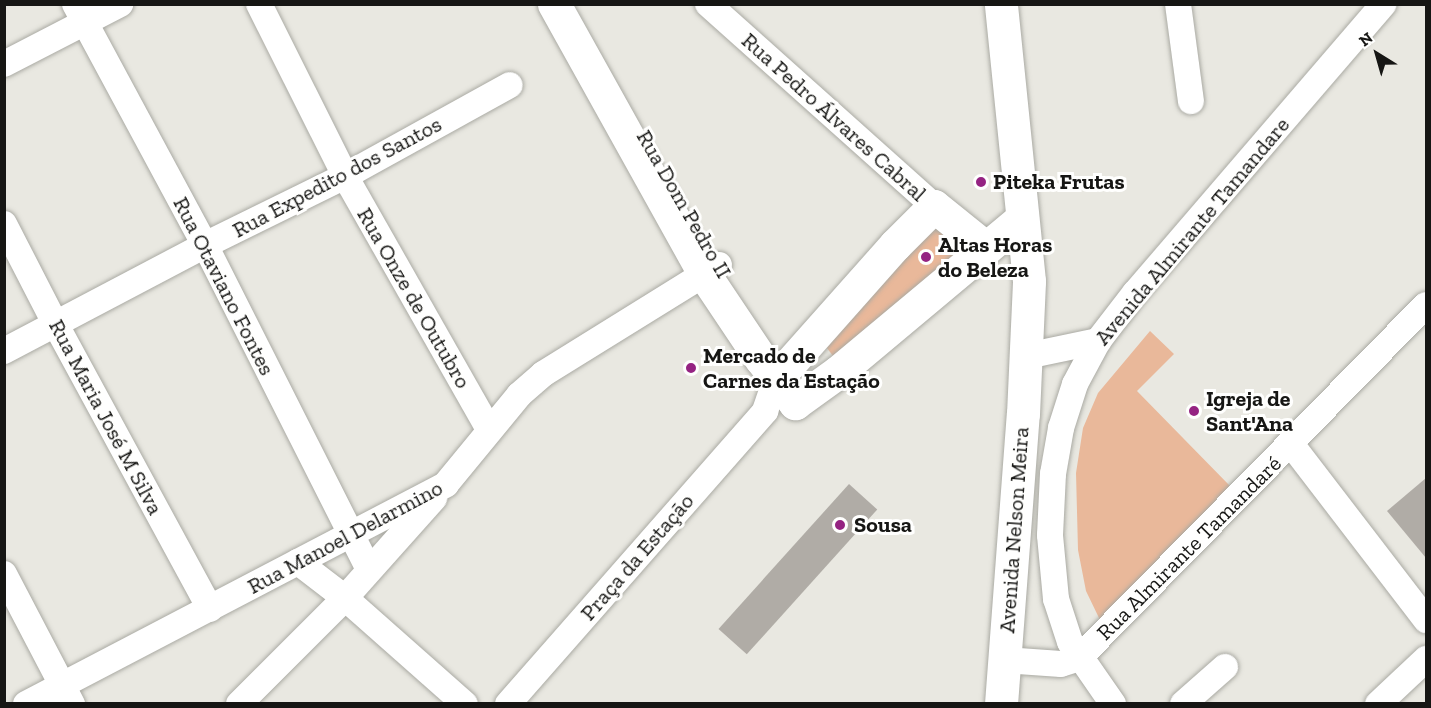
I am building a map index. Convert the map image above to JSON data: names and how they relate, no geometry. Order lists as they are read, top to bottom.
{
  "streets": {
    "street": [
      "Rua Pedro Álvares Cabral",
      "Rua Expedito dos Santos",
      "Rua Dom Pedro II",
      "Avenida Almirante Tamandare",
      "Rua Otaviano Fontes",
      "Rua Onze de Outubro",
      "Rua Maria José M Silva",
      "Avenida Nelson Meira",
      "Rua Manoel Delarmino",
      "Rua Almirante Tamandaré",
      "Praça da Estação"
    ]
  },
  "crossings": [
    ["Rua Expedito dos Santos", "Rua Otaviano Fontes"],
    ["Rua Expedito dos Santos", "Rua Onze de Outubro"],
    ["Rua Expedito dos Santos", "Rua Maria José M Silva"],
    ["Rua Dom Pedro II", "Rua Manoel Delarmino"],
    ["Rua Dom Pedro II", "Praça da Estação"],
    ["Avenida Almirante Tamandare", "Rua Almirante Tamandaré"],
    ["Rua Otaviano Fontes", "Rua Manoel Delarmino"],
    ["Rua Onze de Outubro", "Rua Manoel Delarmino"],
    ["Rua Maria José M Silva", "Rua Manoel Delarmino"],
    ["Avenida Nelson Meira", "Rua Almirante Tamandaré"]
  ],
  "places": [
    "Piteka Frutas",
    "Altas Horas do Beleza",
    "Mercado de Carnes da Estação",
    "Igreja de Sant'Ana",
    "Sousa"
  ],
  "north": "top left"
}
